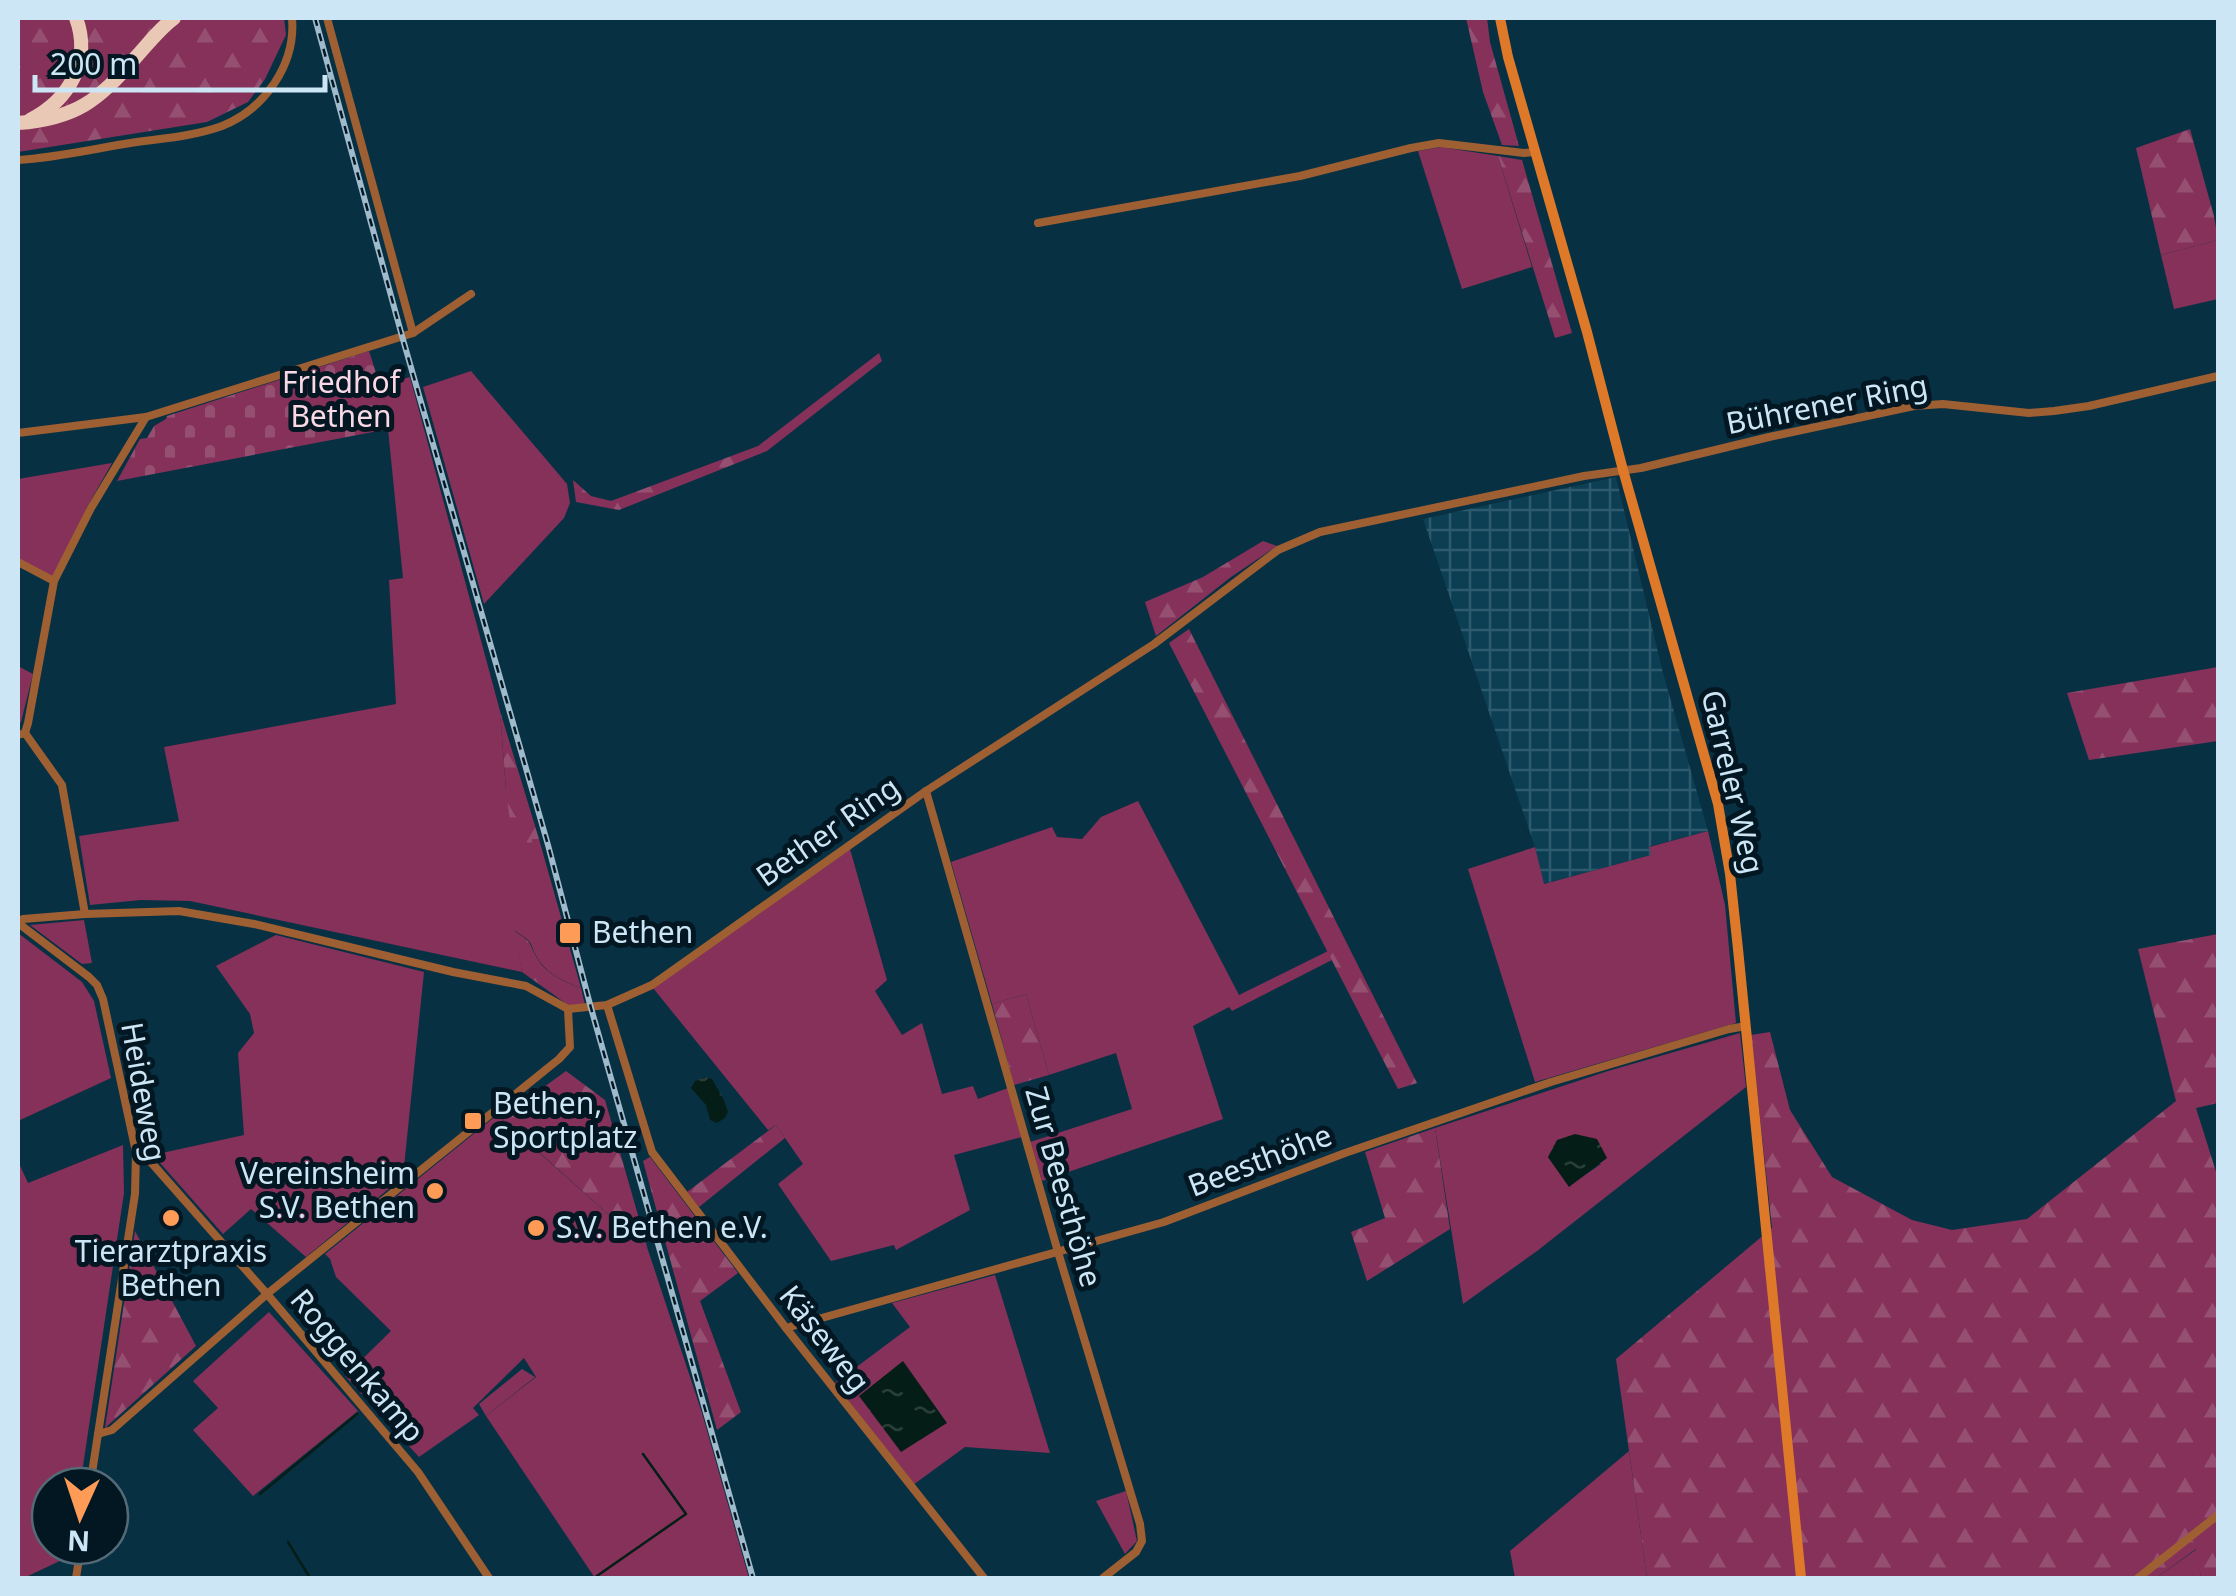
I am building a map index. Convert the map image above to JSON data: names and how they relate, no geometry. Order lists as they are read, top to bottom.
{
  "streets": {
    "street": [
      "Bührener Ring",
      "Garreler Weg",
      "Bether Ring",
      "Heideweg",
      "Beesthöhe",
      "Zur Beesthöhe",
      "Käseweg",
      "Roggenkamp"
    ]
  },
  "crossings": [
    ["Bührener Ring", "Garreler Weg"],
    ["Bührener Ring", "Bether Ring"],
    ["Garreler Weg", "Bether Ring"],
    ["Garreler Weg", "Beesthöhe"],
    ["Bether Ring", "Zur Beesthöhe"],
    ["Bether Ring", "Käseweg"],
    ["Heideweg", "Roggenkamp"],
    ["Beesthöhe", "Zur Beesthöhe"],
    ["Beesthöhe", "Käseweg"]
  ],
  "parks": ["Friedhof Bethen"],
  "places": {
    "transit": ["Bethen", "Bethen, Sportplatz"],
    "other": ["Vereinsheim S.V. Bethen", "Tierarztpraxis Bethen", "S.V. Bethen e.V."]
  },
  "scale_bar": "200 m",
  "north": "bottom"
}
